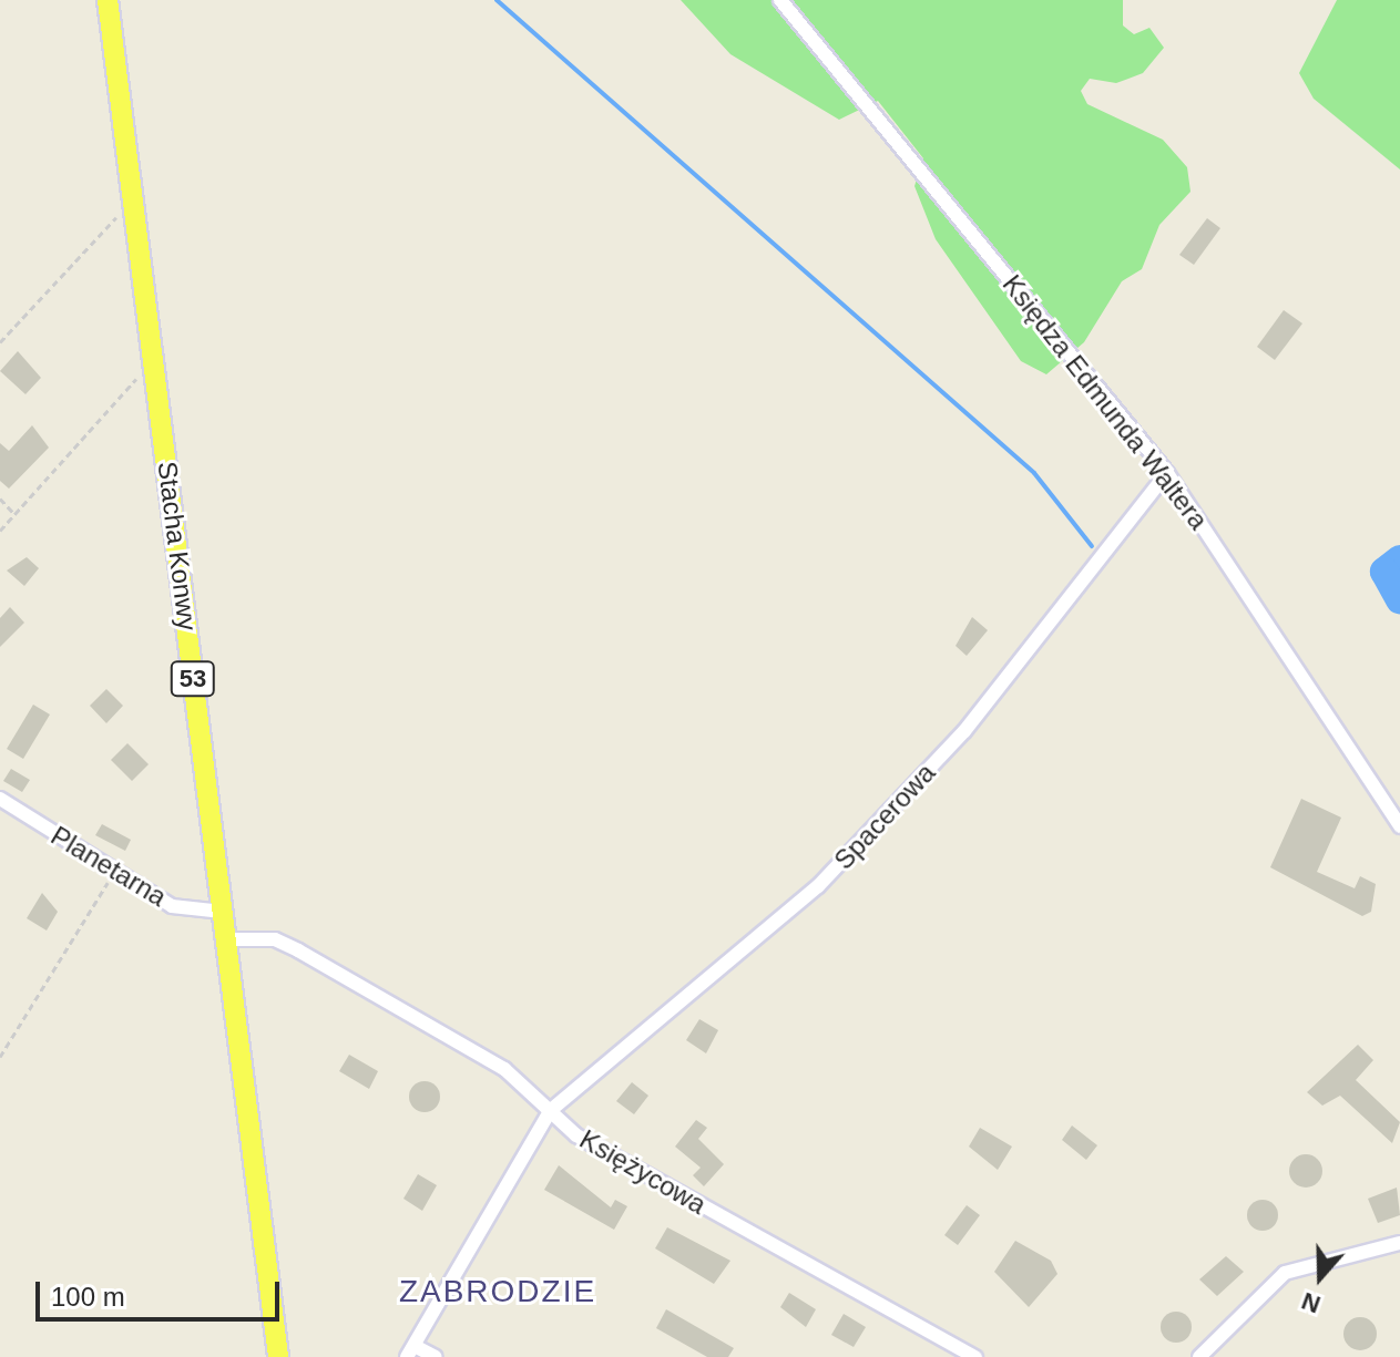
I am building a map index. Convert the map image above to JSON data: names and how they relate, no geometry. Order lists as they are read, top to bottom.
{
  "streets": {
    "main road": ["Stacha Konwy", "53"],
    "street": [
      "Księdza Edmunda Waltera",
      "Spacerowa",
      "Planetarna",
      "Księżycowa"
    ]
  },
  "crossings": [
    ["Księdza Edmunda Waltera", "Spacerowa"],
    ["Stacha Konwy", "Planetarna"],
    ["Stacha Konwy", "Księżycowa"],
    ["Spacerowa", "Księżycowa"]
  ],
  "districts": ["ZABRODZIE"],
  "scale_bar": "100 m",
  "north": "bottom"
}
